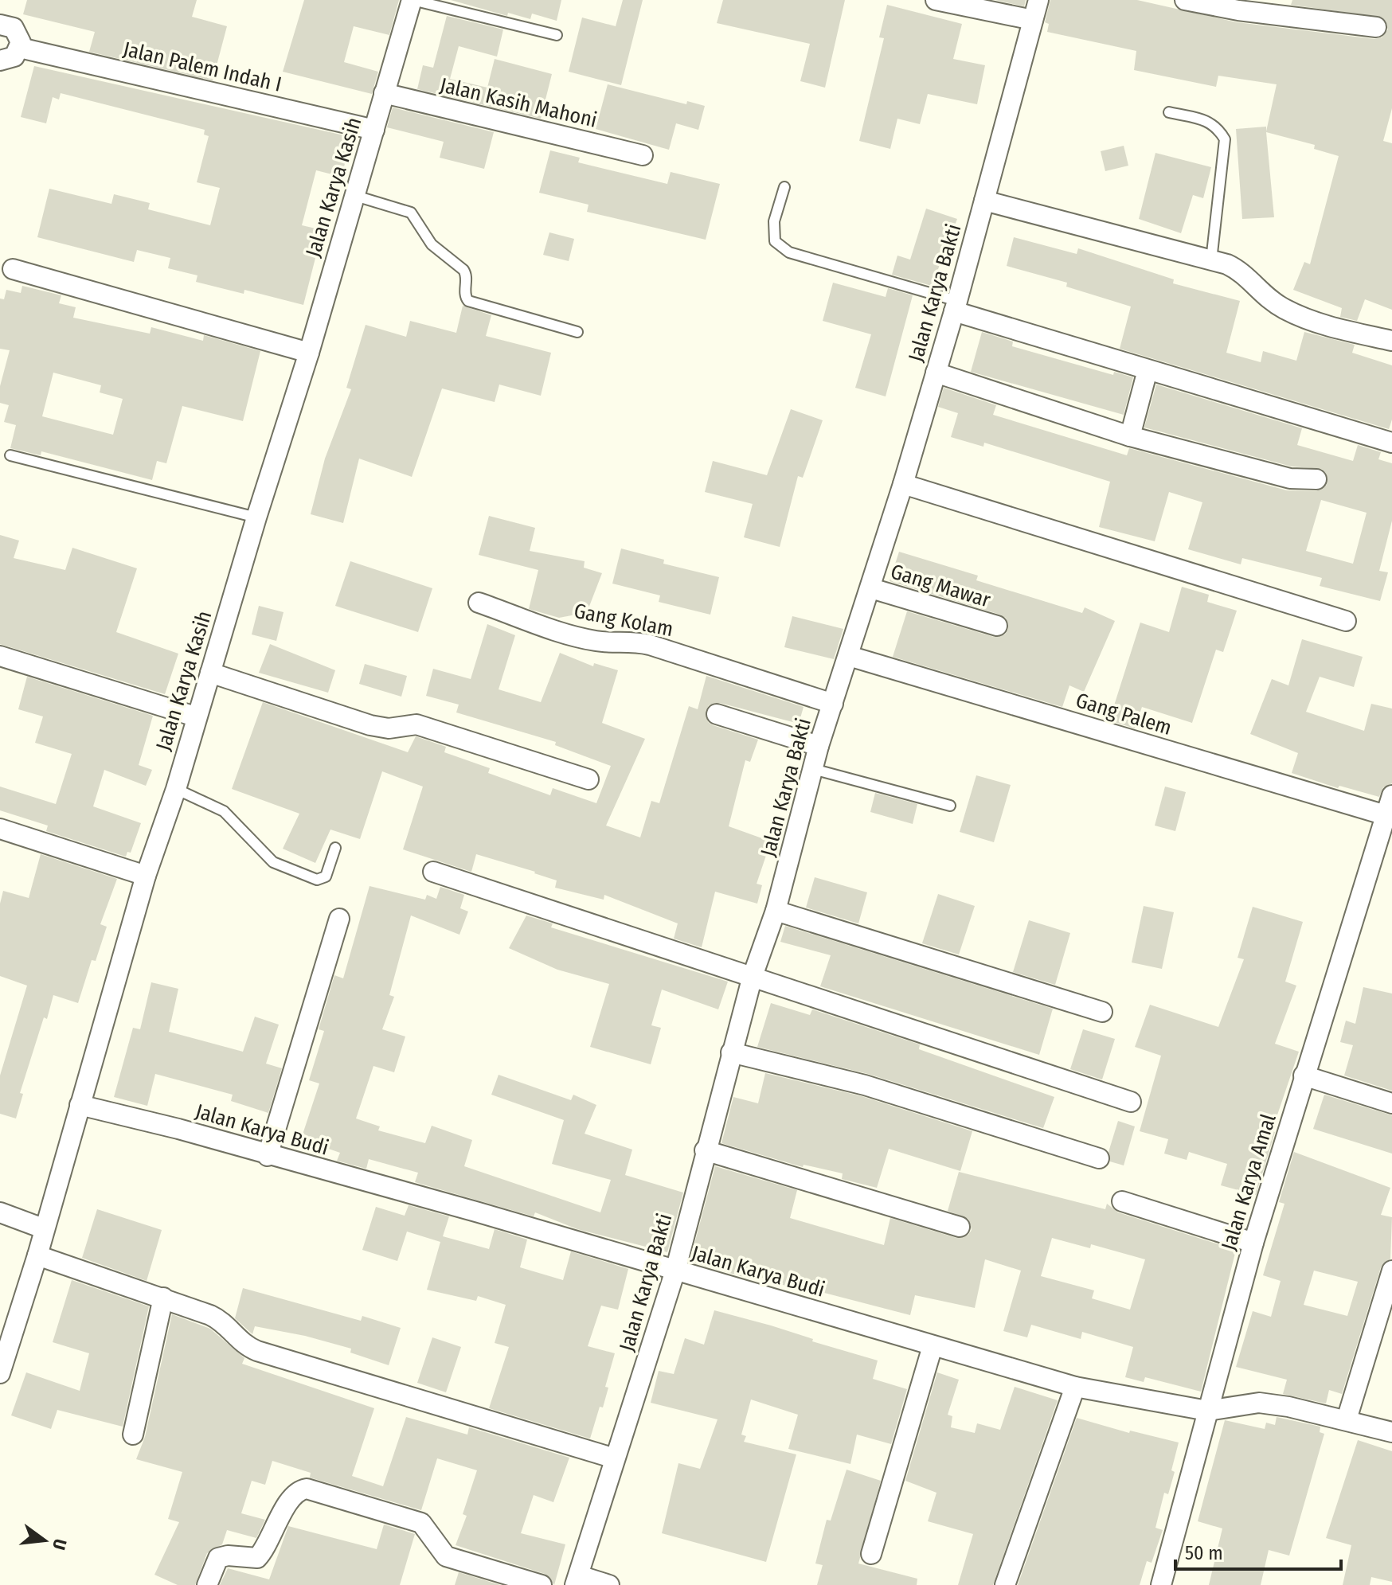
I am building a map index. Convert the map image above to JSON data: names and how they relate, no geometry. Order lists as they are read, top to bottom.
{
  "streets": {
    "street": [
      "Jalan Palem Indah I",
      "Jalan Kasih Mahoni",
      "Jalan Karya Kasih",
      "Jalan Karya Bakti",
      "Gang Mawar",
      "Gang Kolam",
      "Gang Palem",
      "Jalan Karya Budi",
      "Jalan Karya Amal"
    ]
  },
  "crossings": [
    ["Jalan Palem Indah I", "Jalan Karya Kasih"],
    ["Jalan Kasih Mahoni", "Jalan Karya Kasih"],
    ["Jalan Karya Kasih", "Jalan Karya Budi"],
    ["Jalan Karya Bakti", "Gang Mawar"],
    ["Jalan Karya Bakti", "Gang Kolam"],
    ["Jalan Karya Bakti", "Gang Palem"],
    ["Jalan Karya Bakti", "Jalan Karya Budi"],
    ["Gang Palem", "Jalan Karya Amal"],
    ["Jalan Karya Budi", "Jalan Karya Amal"]
  ],
  "scale_bar": "50 m",
  "north": "right"
}
